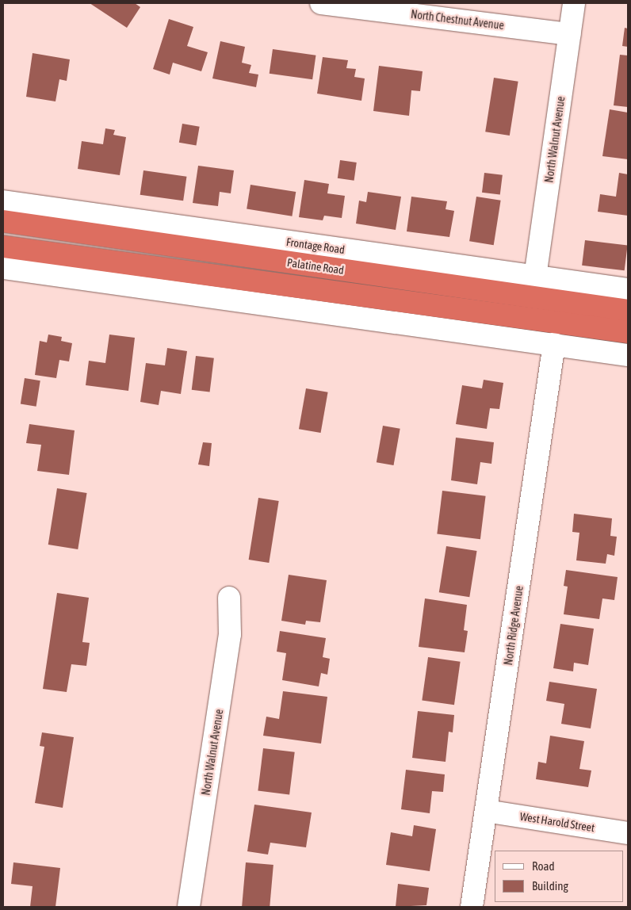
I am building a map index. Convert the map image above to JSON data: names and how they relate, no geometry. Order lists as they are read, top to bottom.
{
  "streets": {
    "highway": ["Palatine Road"],
    "street": [
      "North Chestnut Avenue",
      "North Walnut Avenue",
      "Frontage Road",
      "North Ridge Avenue",
      "West Harold Street"
    ]
  },
  "crossings": [
    ["North Chestnut Avenue", "North Walnut Avenue"],
    ["North Walnut Avenue", "Frontage Road"],
    ["North Ridge Avenue", "West Harold Street"]
  ],
  "legend": ["Road", "Building"]
}
